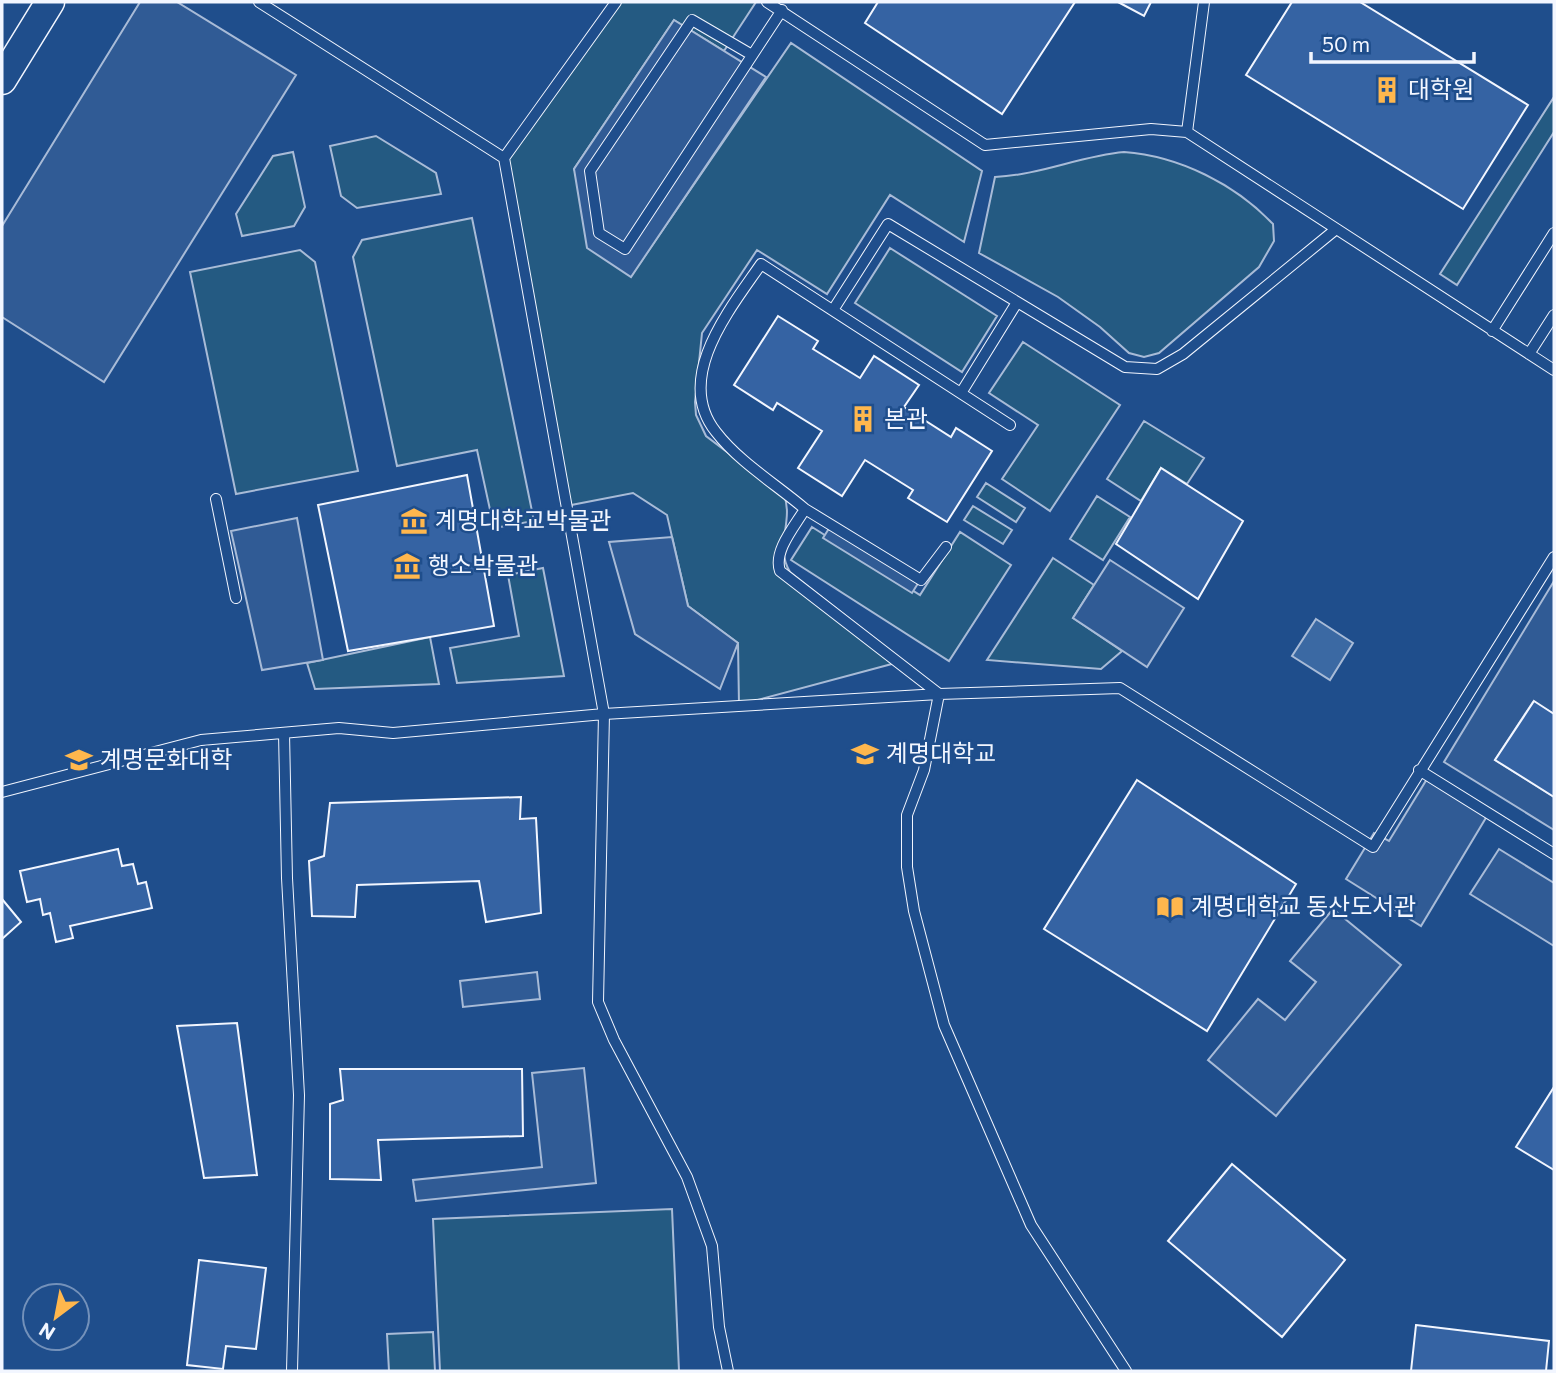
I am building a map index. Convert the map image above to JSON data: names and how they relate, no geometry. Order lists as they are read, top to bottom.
{
  "places": {
    "building": ["대학원", "본관"],
    "museum": ["계명대학교박물관", "행소박물관"],
    "school or university": ["계명대학교", "계명문화대학"],
    "library": ["계명대학교 동산도서관"]
  },
  "scale_bar": "50 m",
  "north": "bottom left"
}
